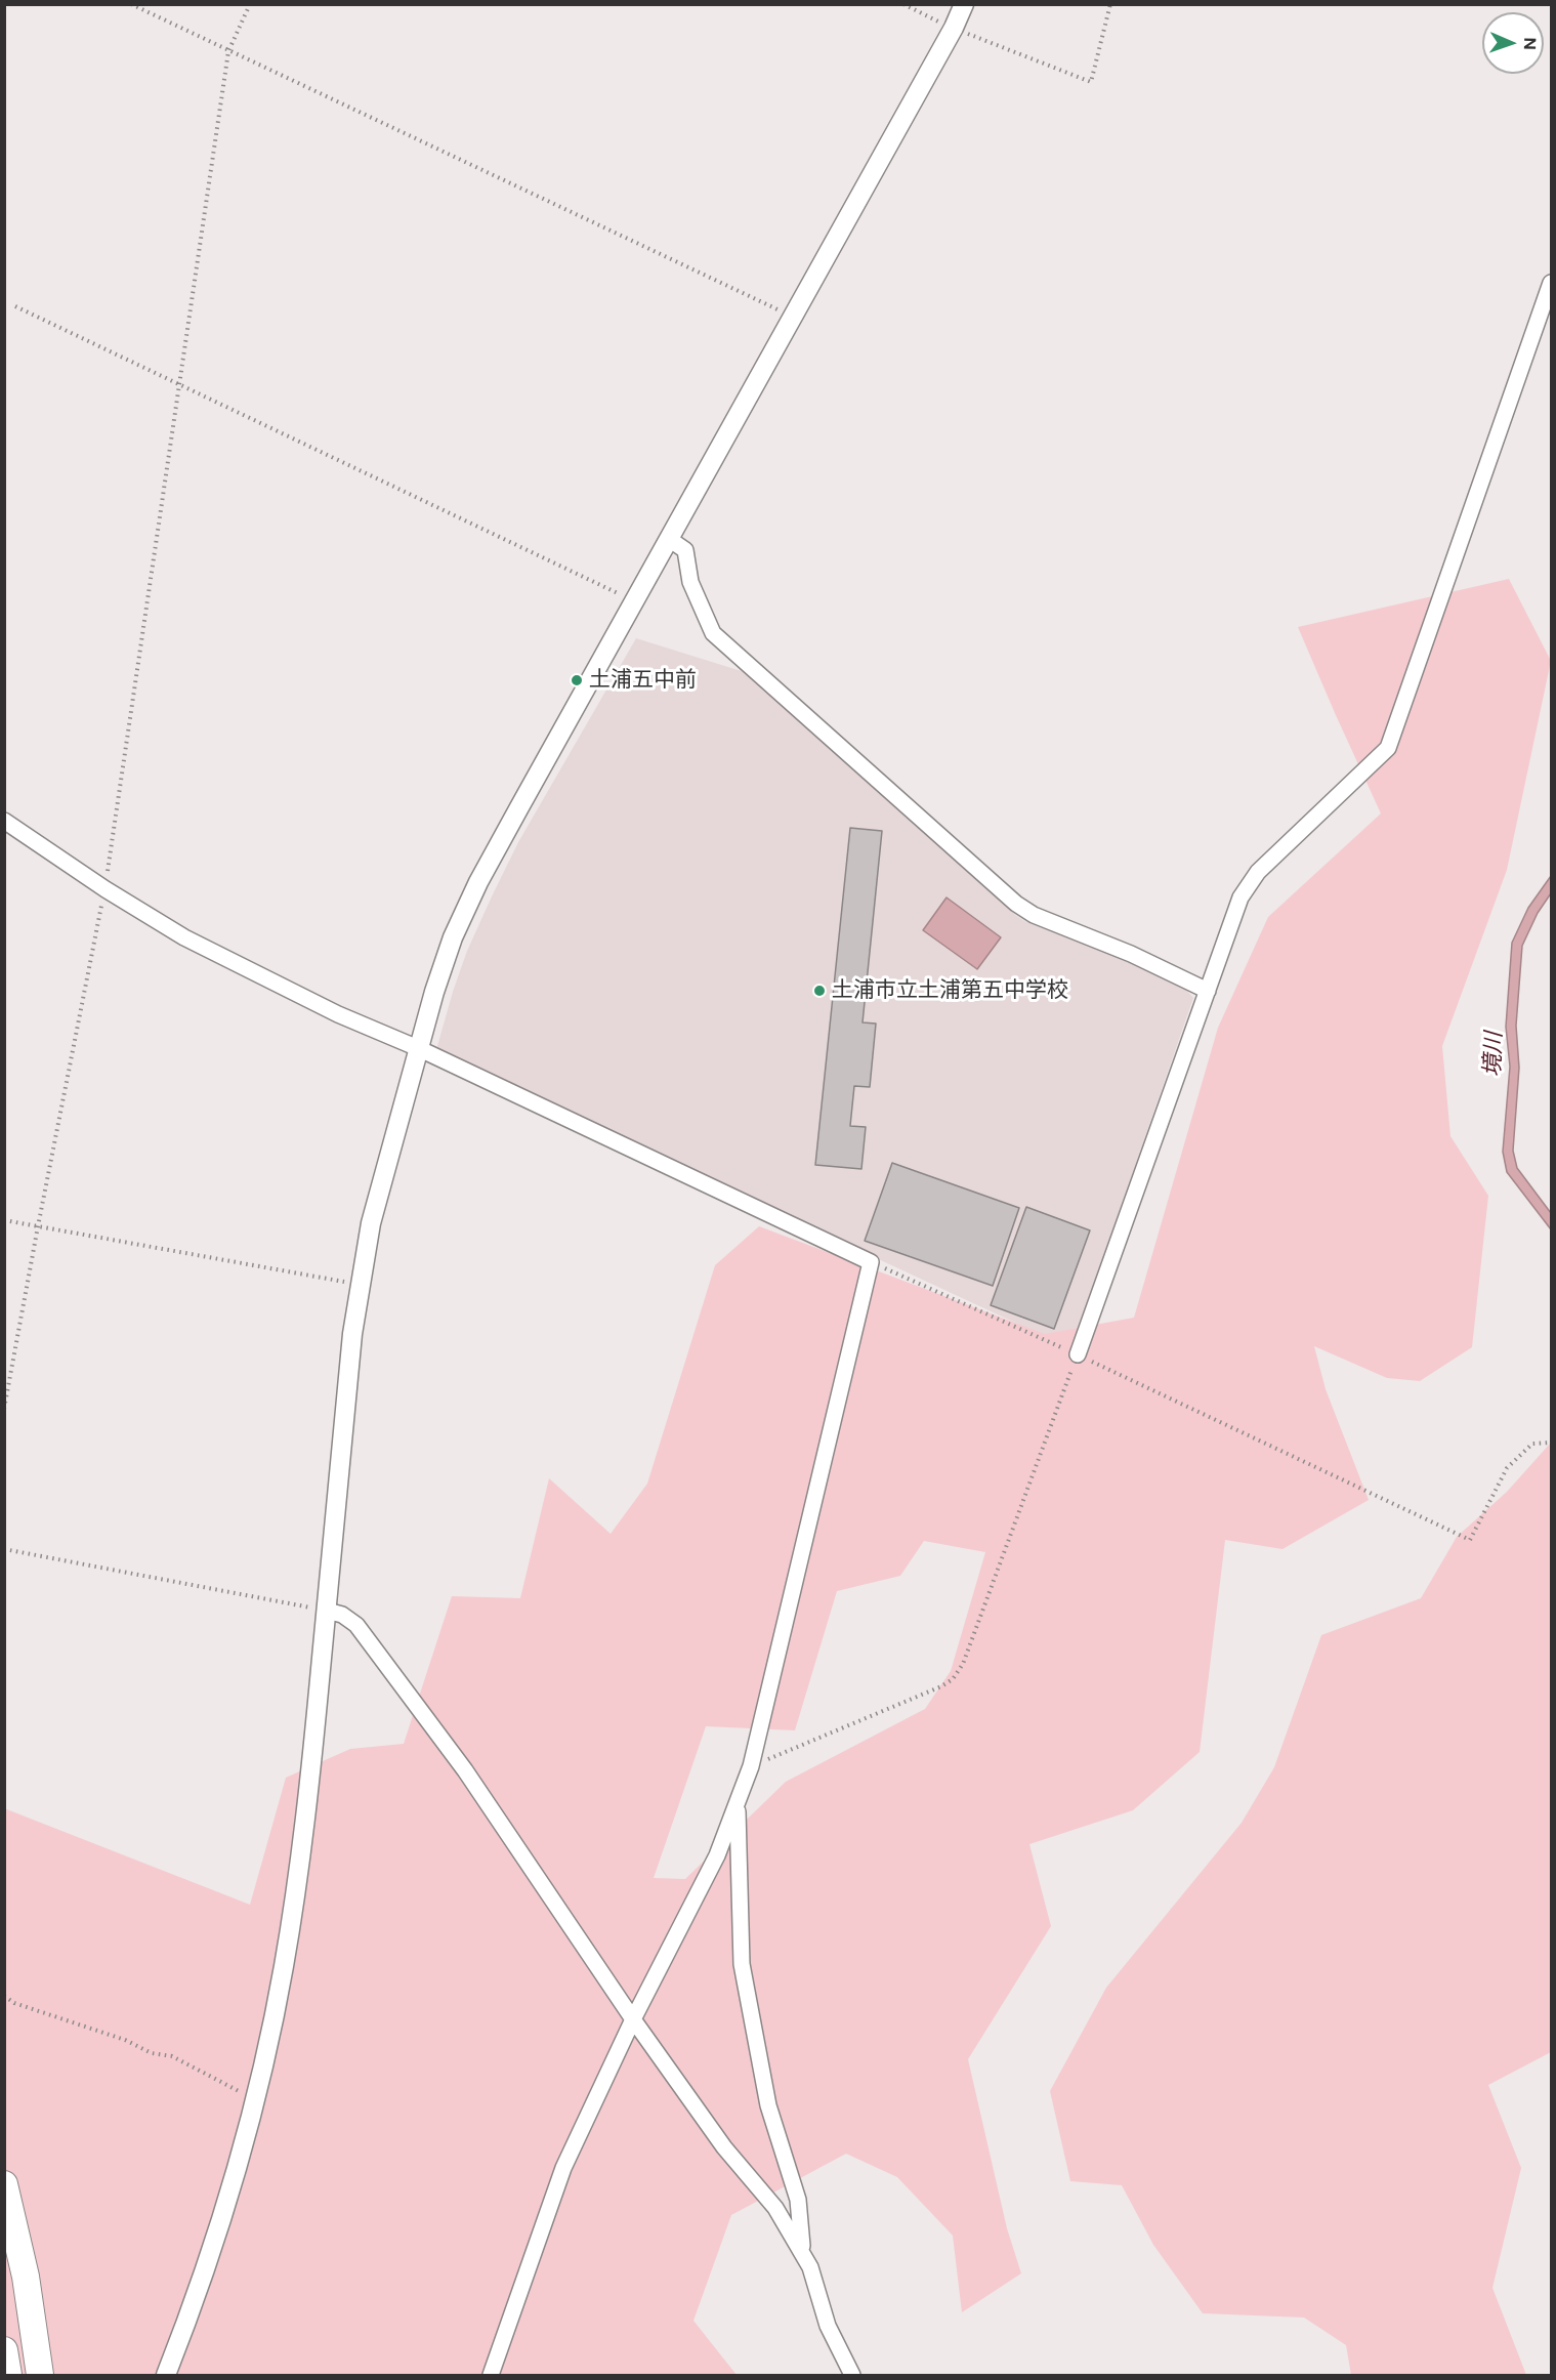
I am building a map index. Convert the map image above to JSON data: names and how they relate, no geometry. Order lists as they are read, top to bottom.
{
  "water": ["境川"],
  "places": ["土浦五中前", "土浦市立土浦第五中学校"],
  "north": "right"
}
